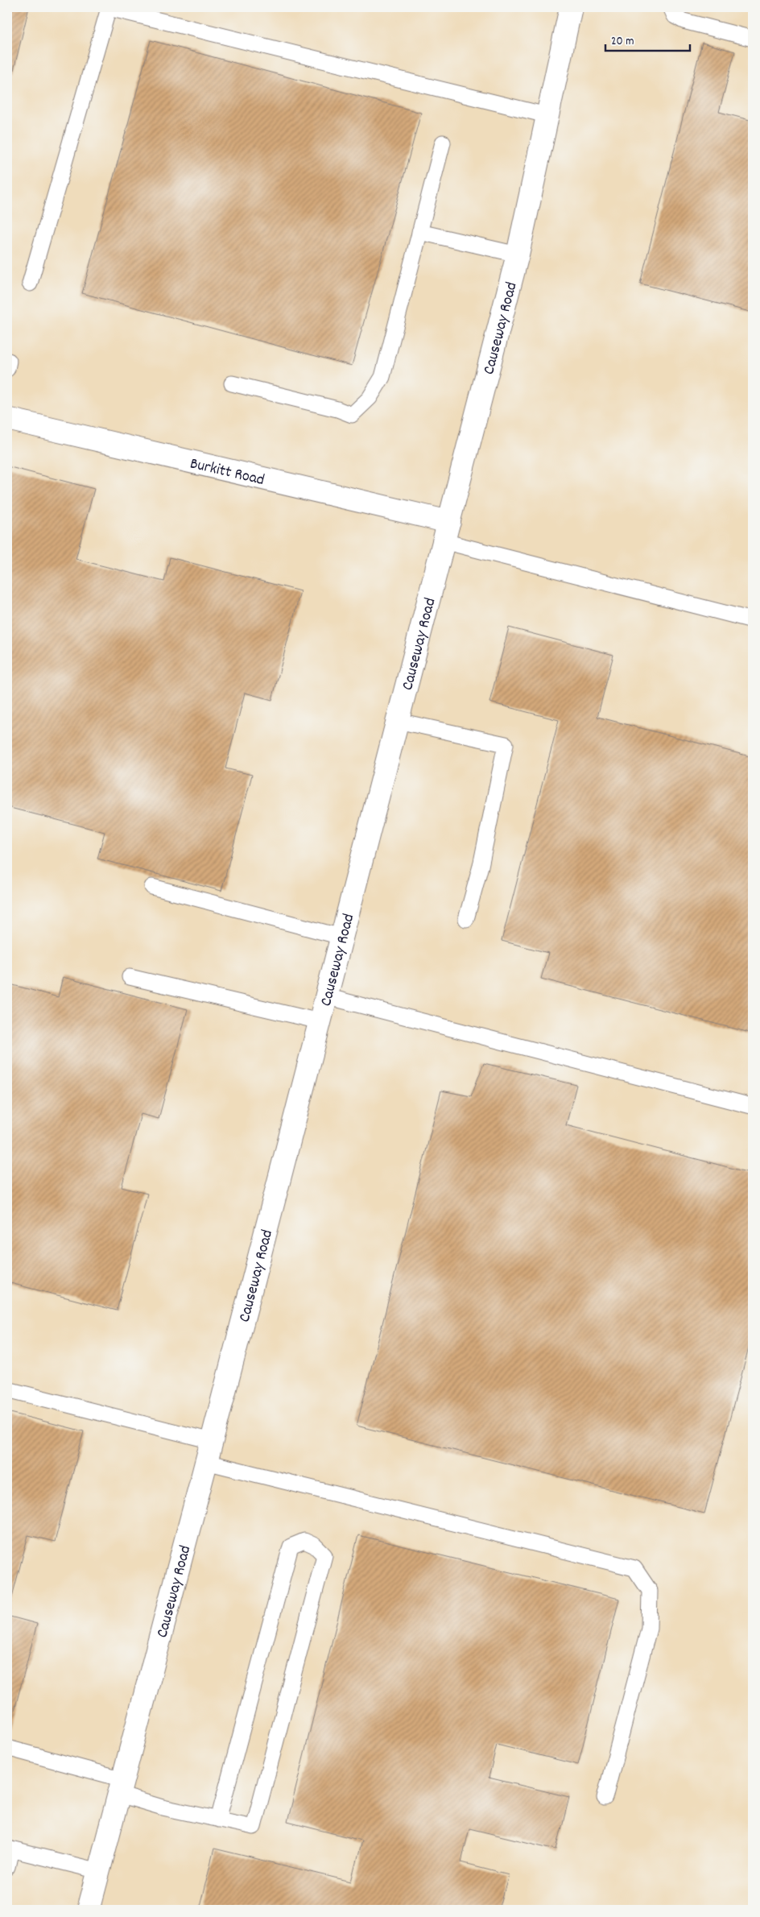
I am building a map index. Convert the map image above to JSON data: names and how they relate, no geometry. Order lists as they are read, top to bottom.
{
  "streets": {
    "street": ["Causeway Road", "Burkitt Road"]
  },
  "crossings": [
    ["Causeway Road", "Burkitt Road"]
  ],
  "scale_bar": "20 m"
}
